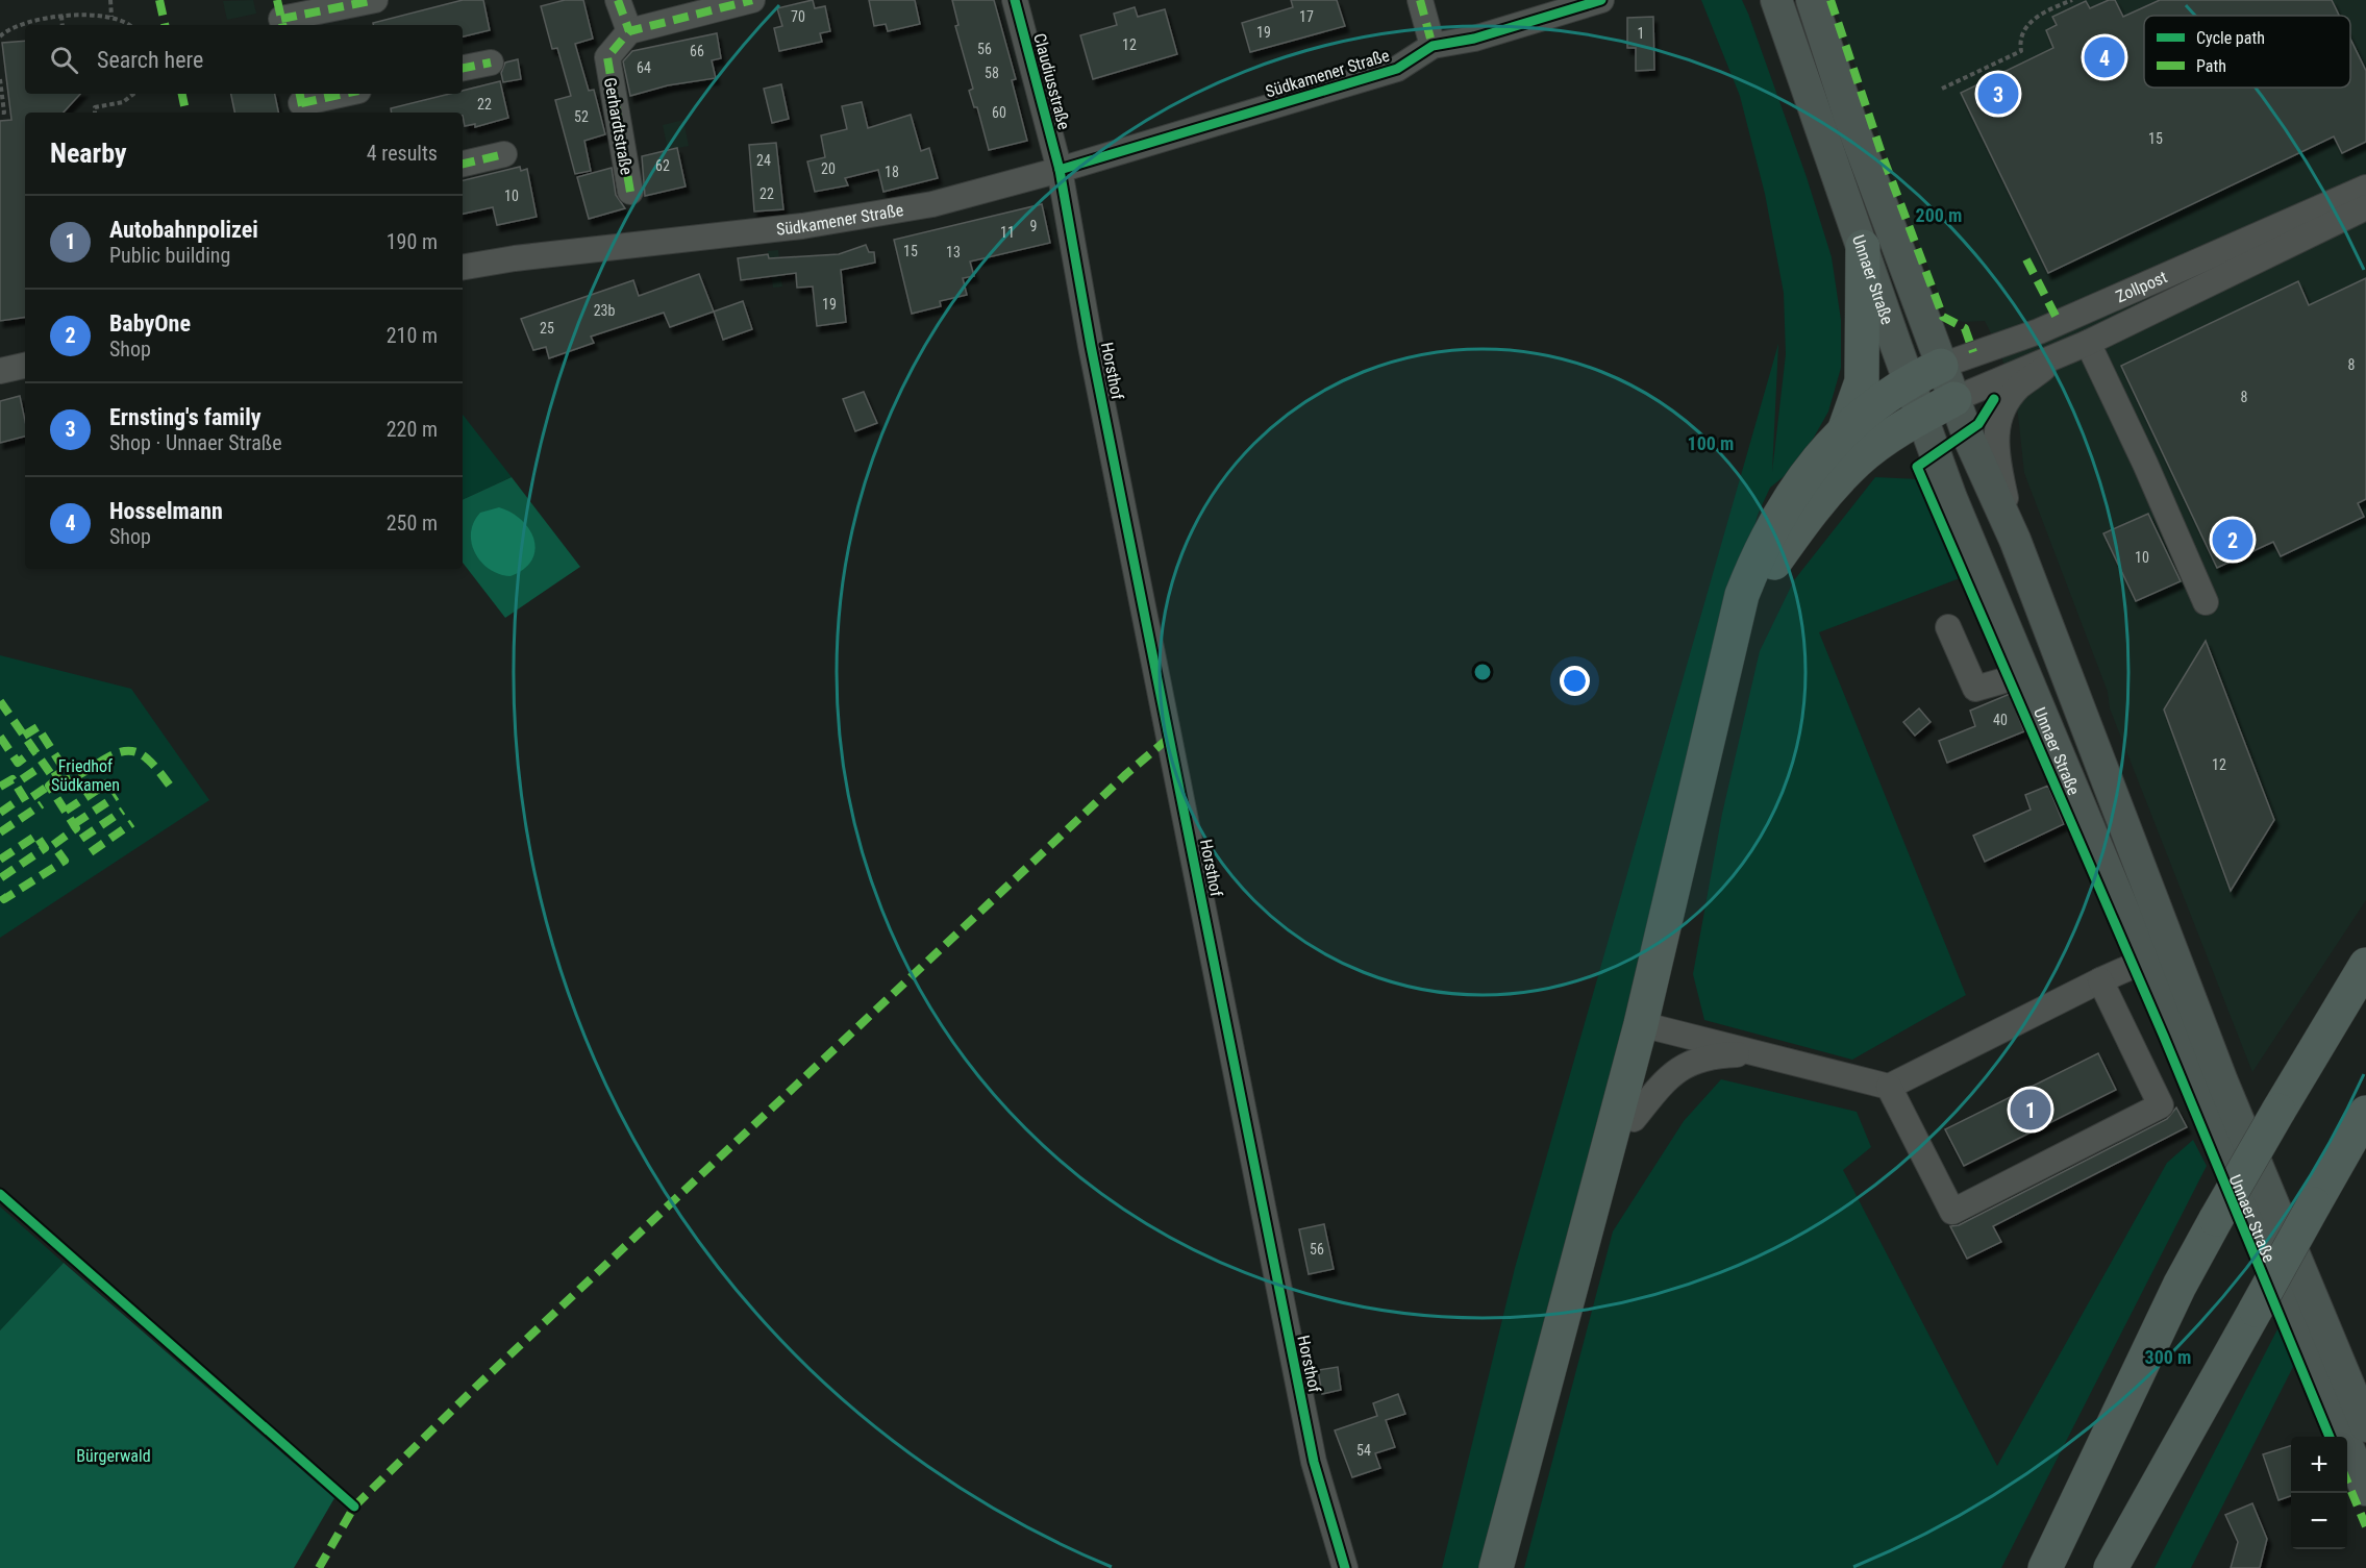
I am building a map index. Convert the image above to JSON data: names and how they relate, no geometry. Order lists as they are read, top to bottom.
{
  "streets": {
    "main road": ["Unnaer Straße"],
    "street": [
      "Südkamener Straße",
      "Claudiusstraße",
      "Gerhardtstraße",
      "Zollpost",
      "Horsthof"
    ]
  },
  "crossings": [
    ["Südkamener Straße", "Claudiusstraße"],
    ["Südkamener Straße", "Horsthof"],
    ["Claudiusstraße", "Horsthof"],
    ["Unnaer Straße", "Zollpost"]
  ],
  "parks": ["Friedhof Südkamen", "Bürgerwald"],
  "house_numbers": [
    "70",
    "17",
    "19",
    "1",
    "12",
    "56",
    "66",
    "64",
    "58",
    "22",
    "60",
    "52",
    "15",
    "24",
    "62",
    "20",
    "18",
    "22",
    "10",
    "9",
    "11",
    "15",
    "13",
    "19",
    "23b",
    "25",
    "8",
    "8",
    "10",
    "40",
    "12",
    "56",
    "54"
  ],
  "legend": ["Cycle path", "Path"],
  "page": {
    "search": "Search here",
    "pins": [
      "4",
      "3",
      "2",
      "1"
    ],
    "heading": ["Nearby", "4 results"],
    "list": [
      {
        "mark": "1",
        "name": "Autobahnpolizei",
        "note": "Public building",
        "value": "190 m"
      },
      {
        "mark": "2",
        "name": "BabyOne",
        "note": "Shop",
        "value": "210 m"
      },
      {
        "mark": "3",
        "name": "Ernsting's family",
        "note": "Shop · Unnaer Straße",
        "value": "220 m"
      },
      {
        "mark": "4",
        "name": "Hosselmann",
        "note": "Shop",
        "value": "250 m"
      }
    ],
    "map_buttons": ["+", "−"]
  },
  "rings": ["200 m", "100 m", "300 m"]
}
